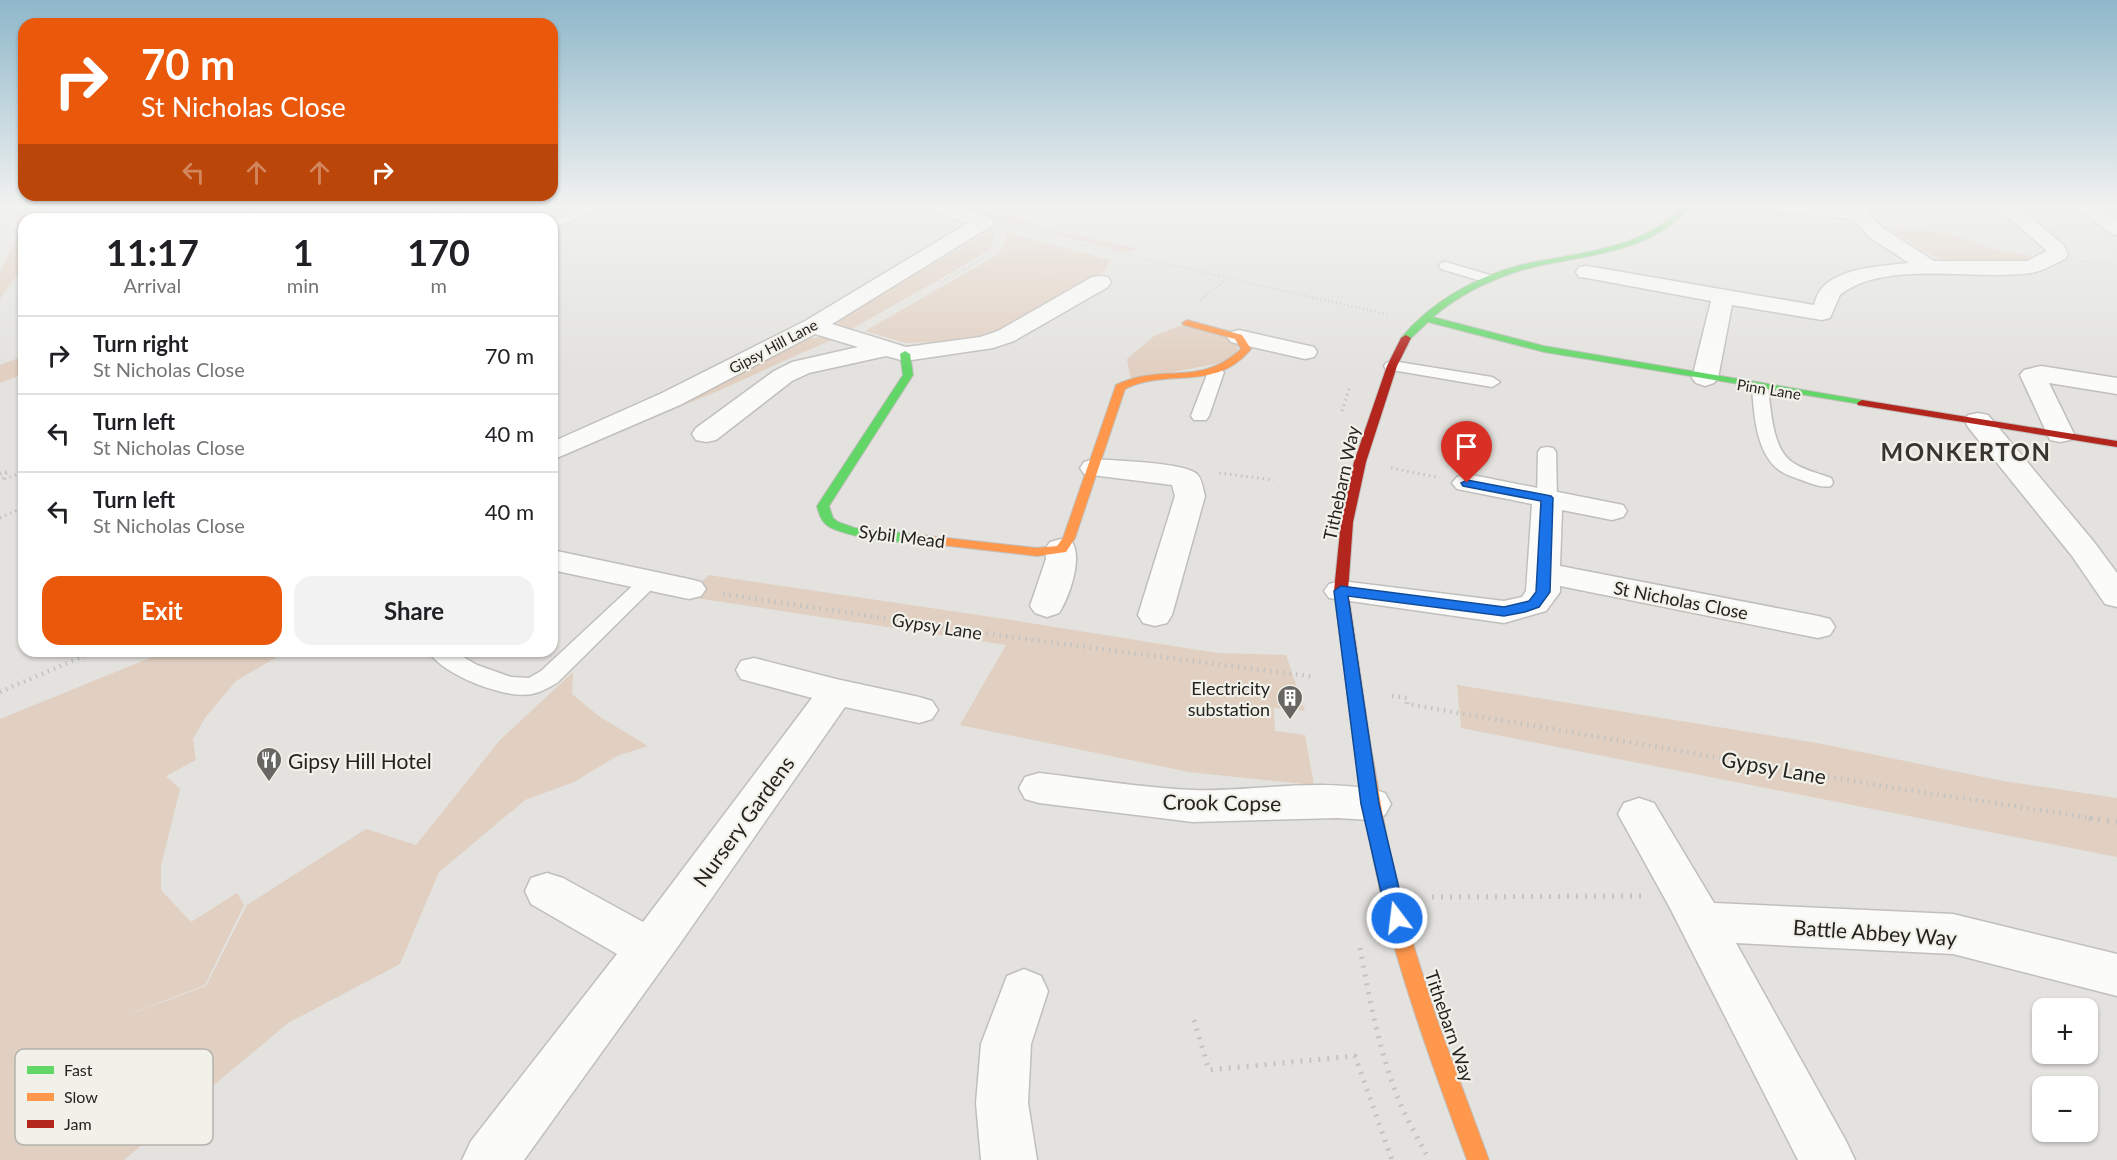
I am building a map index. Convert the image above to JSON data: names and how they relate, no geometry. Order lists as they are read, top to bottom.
{
  "streets": {
    "street": [
      "Gipsy Hill Lane",
      "Pinn Lane",
      "Tithebarn Way",
      "Sybil Mead",
      "St Nicholas Close",
      "Crook Copse",
      "Nursery Gardens",
      "Battle Abbey Way"
    ],
    "path": ["Gypsy Lane"]
  },
  "crossings": [
    ["Pinn Lane", "Tithebarn Way"],
    ["Tithebarn Way", "Crook Copse"]
  ],
  "districts": ["MONKERTON"],
  "places": {
    "building": ["Electricity substation"],
    "restaurant": ["Gipsy Hill Hotel"]
  },
  "legend": ["Fast", "Slow", "Jam"],
  "page": {
    "turn": ["70 m", "St Nicholas Close"],
    "eta": [
      "11:17",
      "Arrival",
      "1",
      "min",
      "170",
      "m"
    ],
    "list": [
      {
        "name": "Turn right",
        "note": "St Nicholas Close",
        "value": "70 m"
      },
      {
        "name": "Turn left",
        "note": "St Nicholas Close",
        "value": "40 m"
      },
      {
        "name": "Turn left",
        "note": "St Nicholas Close",
        "value": "40 m"
      }
    ],
    "buttons": ["Exit", "Share"],
    "map_buttons": ["+", "−"]
  }
}
